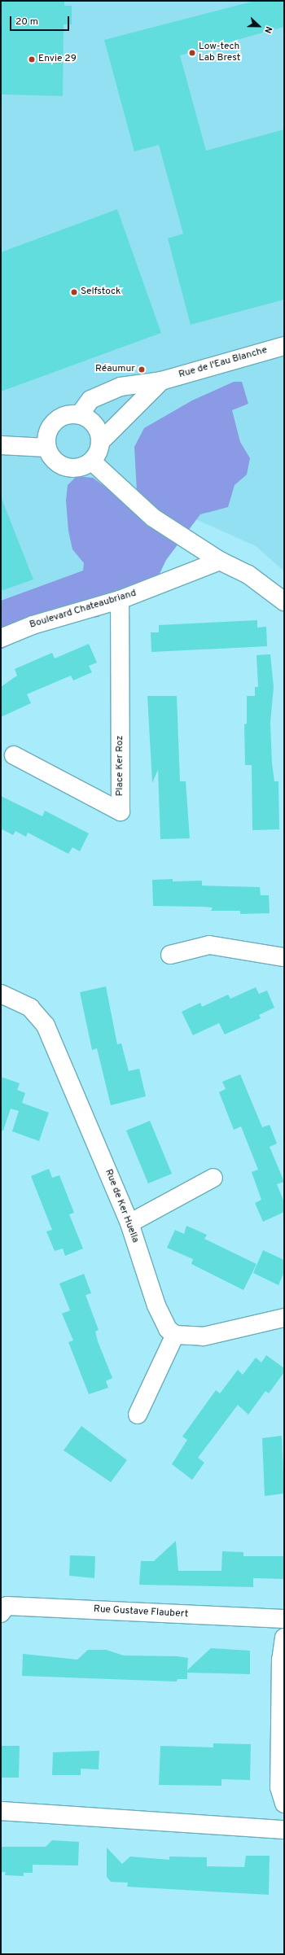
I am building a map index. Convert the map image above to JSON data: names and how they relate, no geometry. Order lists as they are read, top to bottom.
{
  "streets": {
    "street": [
      "Rue de l'Eau Blanche",
      "Boulevard Chateaubriand",
      "Place Ker Roz",
      "Rue de Ker Huella",
      "Rue Gustave Flaubert"
    ]
  },
  "crossings": [
    ["Boulevard Chateaubriand", "Place Ker Roz"]
  ],
  "places": [
    "Low-tech Lab Brest",
    "Envie 29",
    "Selfstock",
    "Réaumur"
  ],
  "scale_bar": "20 m",
  "north": "right"
}
